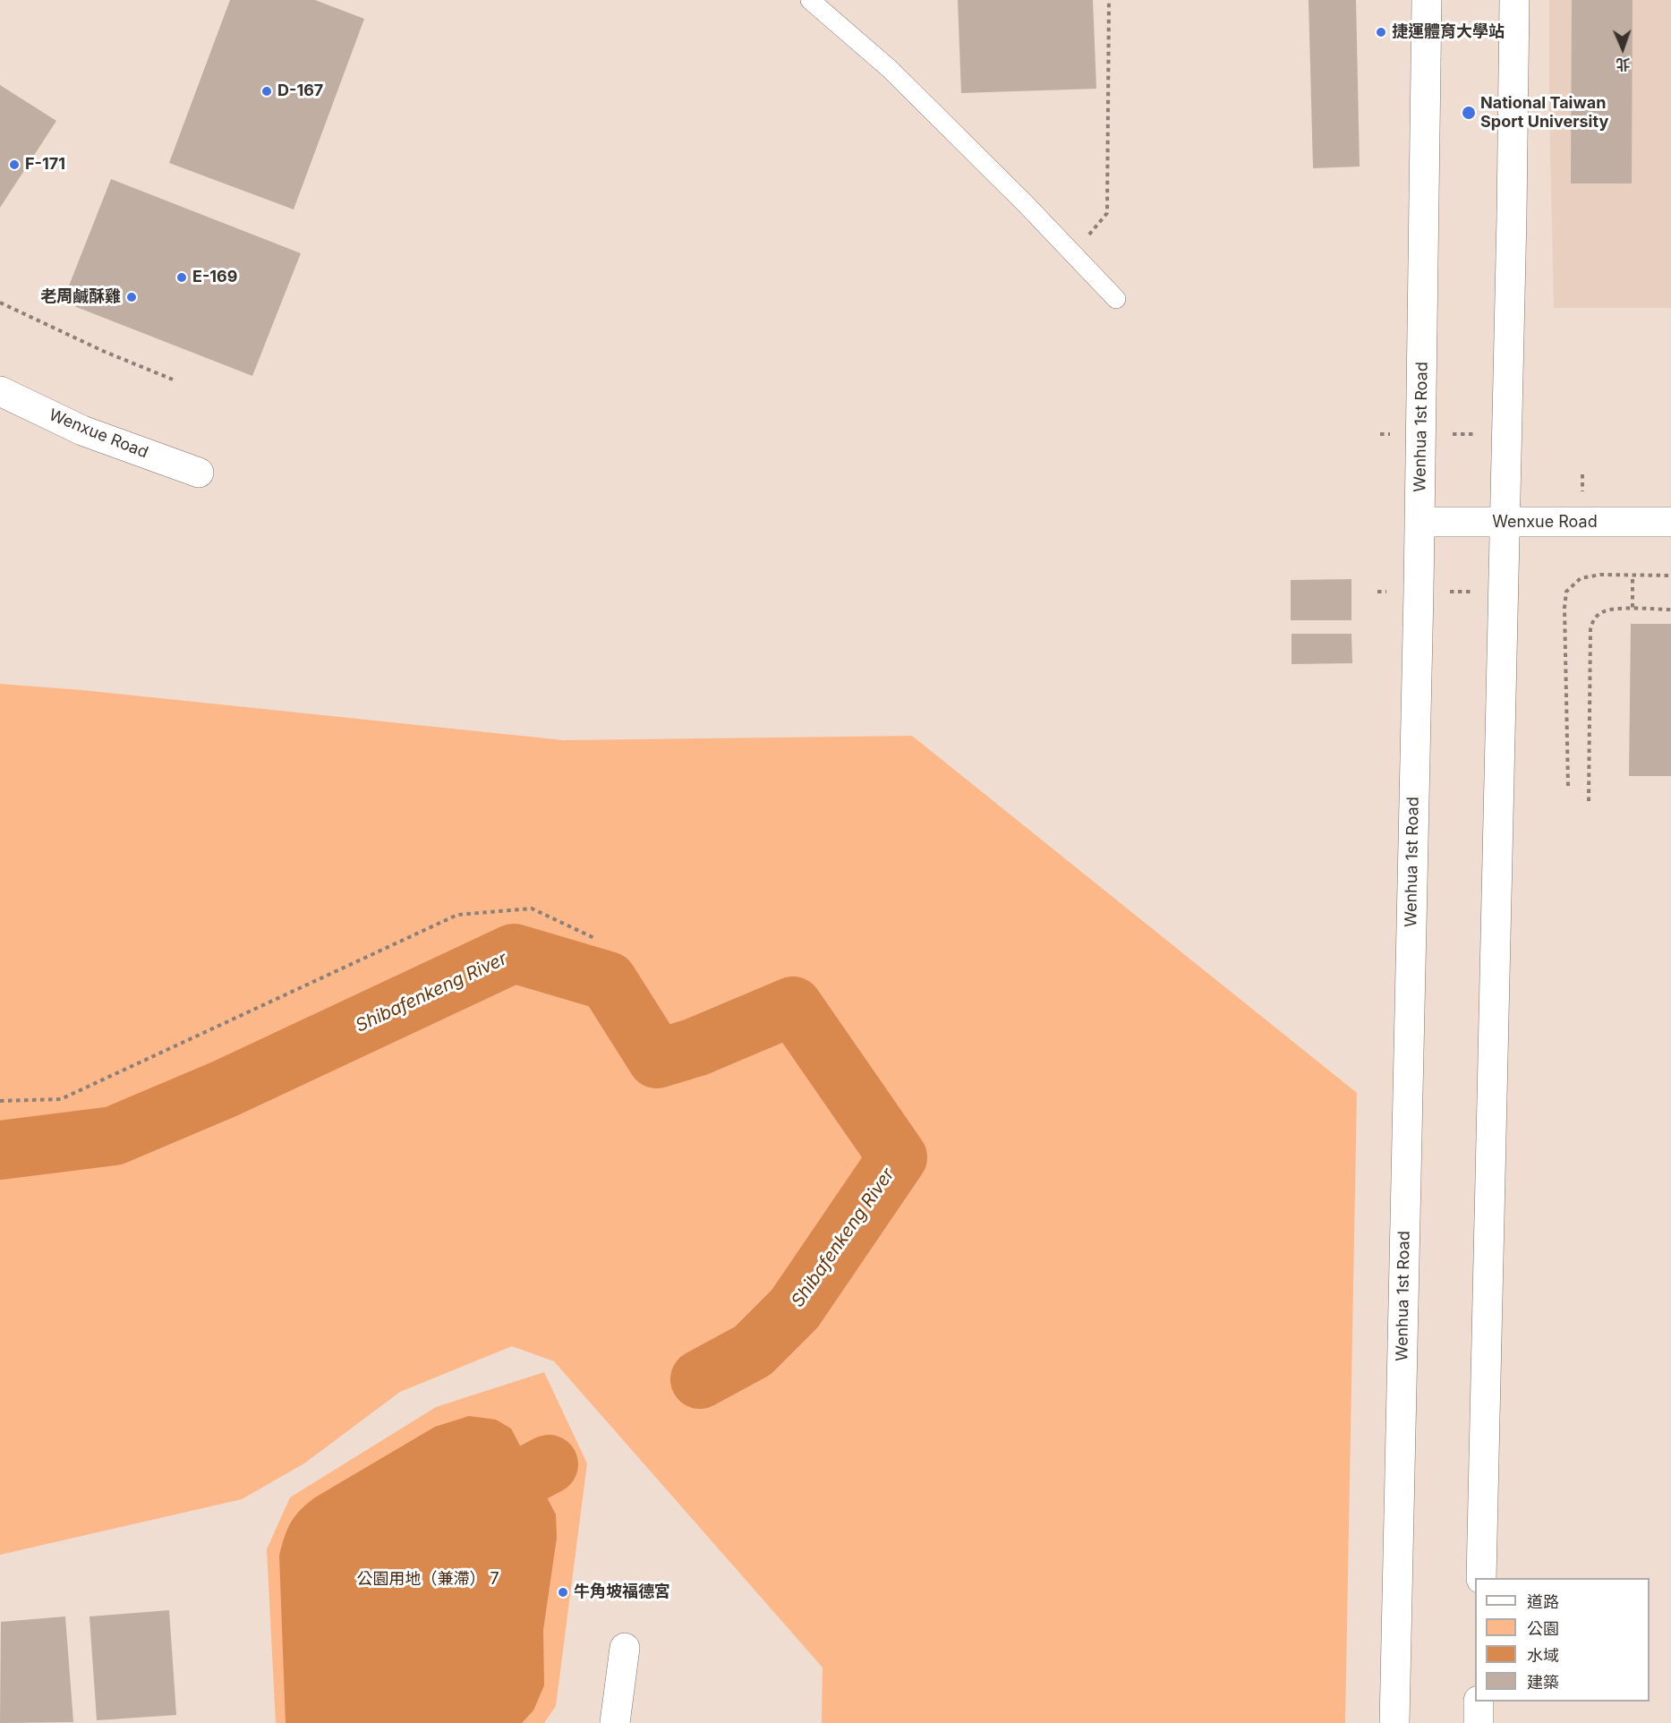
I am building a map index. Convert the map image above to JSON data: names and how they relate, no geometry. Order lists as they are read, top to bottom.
{
  "streets": {
    "street": ["Wenhua 1st Road", "Wenxue Road"]
  },
  "crossings": [
    ["Wenhua 1st Road", "Wenxue Road"]
  ],
  "water": ["Shibafenkeng River"],
  "parks": ["公園用地（兼滯） 7"],
  "places": [
    "捷運體育大學站",
    "D-167",
    "National Taiwan Sport University",
    "F-171",
    "E-169",
    "老周鹹酥雞",
    "牛角坡福德宮"
  ],
  "legend": [
    "道路",
    "公園",
    "水域",
    "建築"
  ],
  "north": "bottom"
}
